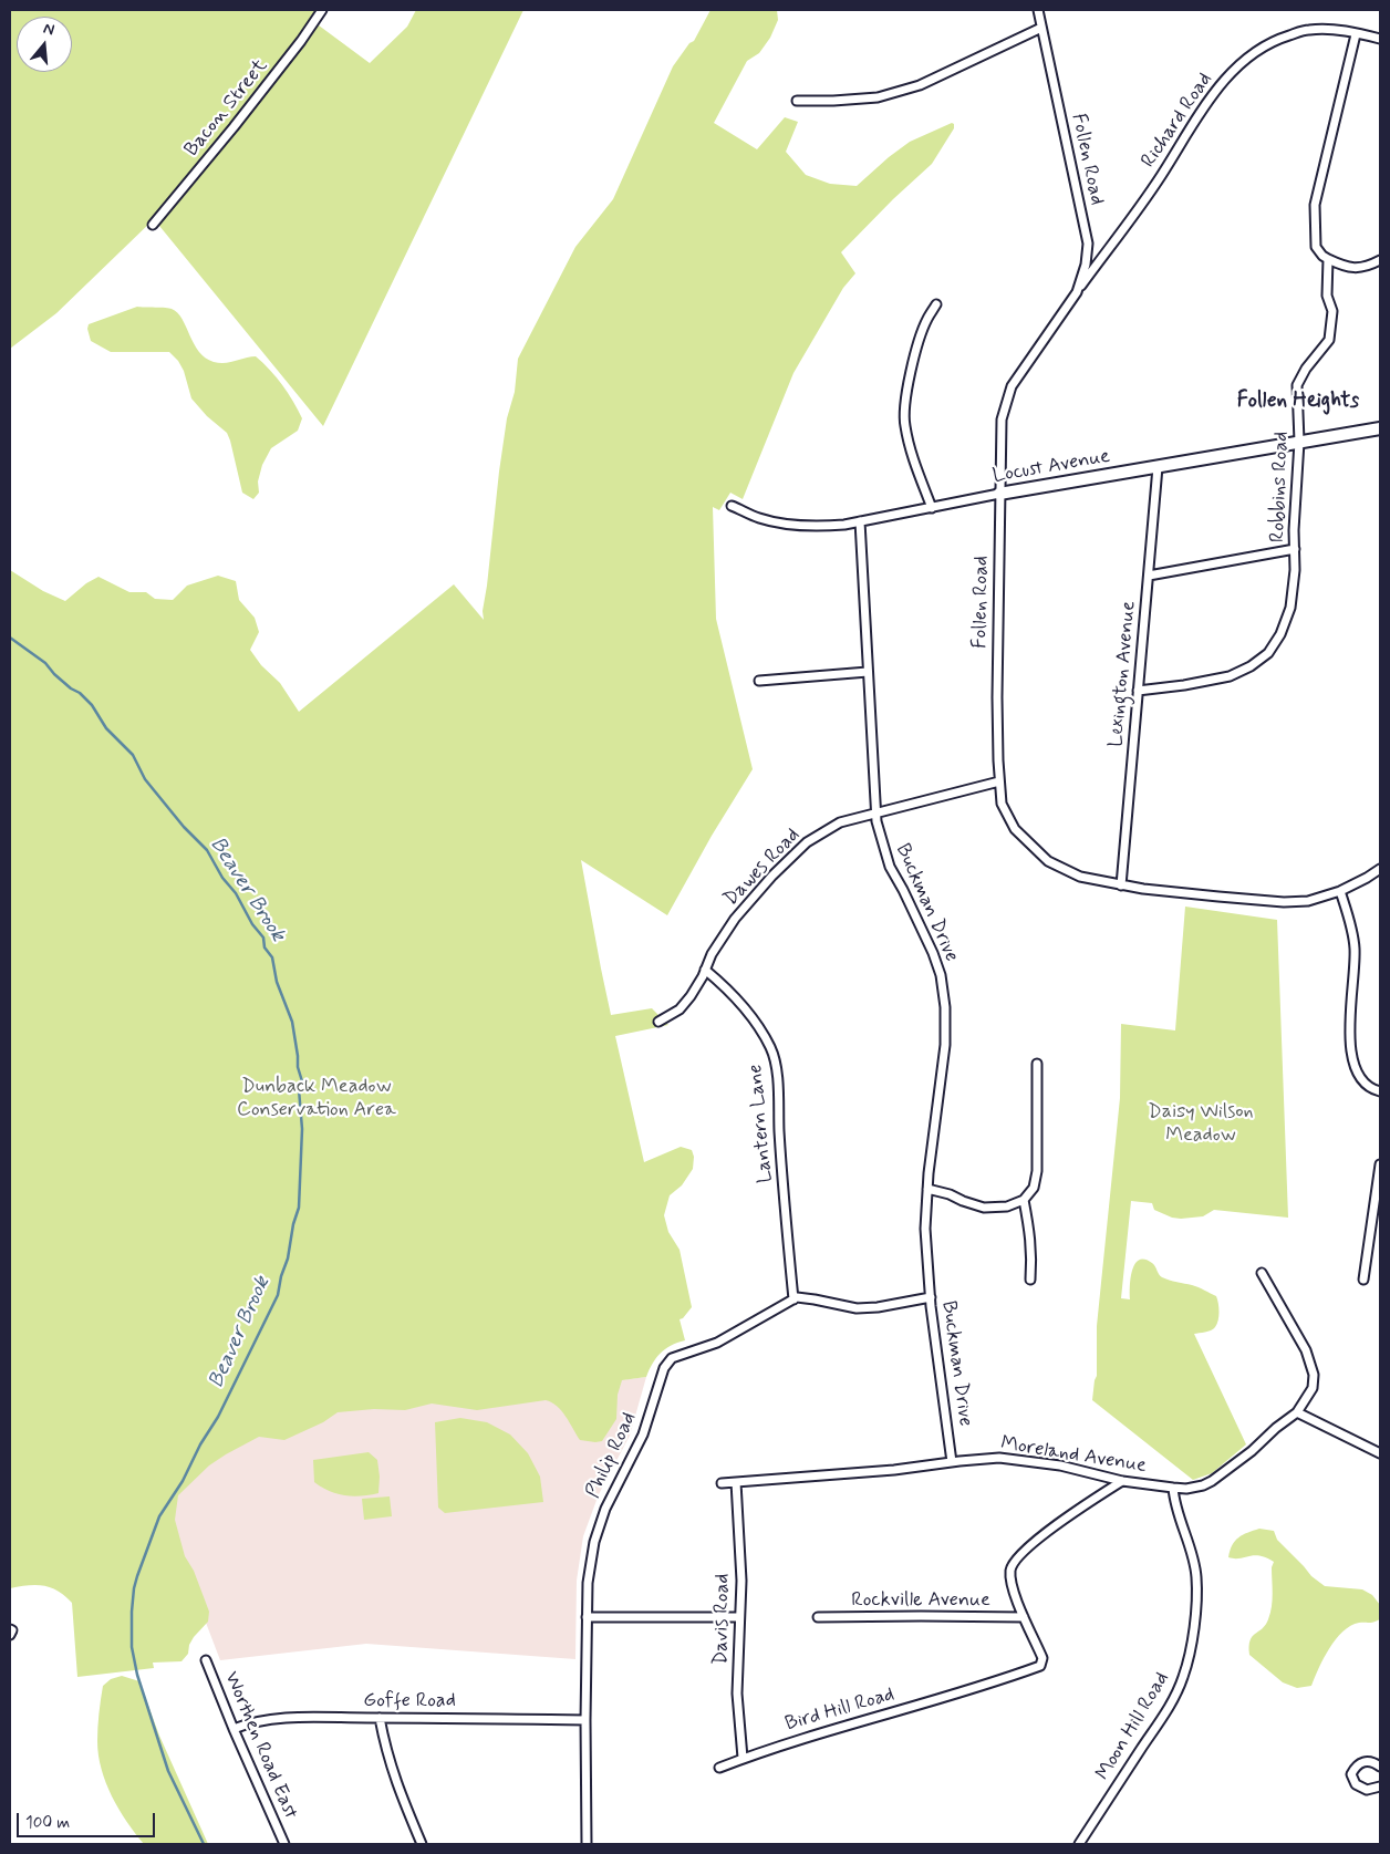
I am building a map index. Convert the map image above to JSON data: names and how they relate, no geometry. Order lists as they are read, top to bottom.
{
  "streets": {
    "street": [
      "Bacon Street",
      "Richard Road",
      "Follen Road",
      "Locust Avenue",
      "Robbins Road",
      "Lexington Avenue",
      "Dawes Road",
      "Buckman Drive",
      "Lantern Lane",
      "Philip Road",
      "Moreland Avenue",
      "Rockville Avenue",
      "Davis Road",
      "Goffe Road",
      "Bird Hill Road",
      "Moon Hill Road",
      "Worthen Road East"
    ]
  },
  "crossings": [
    ["Richard Road", "Follen Road"],
    ["Follen Road", "Locust Avenue"],
    ["Follen Road", "Lexington Avenue"],
    ["Follen Road", "Dawes Road"],
    ["Locust Avenue", "Robbins Road"],
    ["Locust Avenue", "Lexington Avenue"],
    ["Locust Avenue", "Buckman Drive"],
    ["Robbins Road", "Lexington Avenue"],
    ["Dawes Road", "Buckman Drive"],
    ["Dawes Road", "Lantern Lane"],
    ["Buckman Drive", "Moreland Avenue"],
    ["Lantern Lane", "Philip Road"],
    ["Philip Road", "Goffe Road"],
    ["Moreland Avenue", "Davis Road"],
    ["Moreland Avenue", "Moon Hill Road"],
    ["Rockville Avenue", "Bird Hill Road"],
    ["Davis Road", "Bird Hill Road"],
    ["Goffe Road", "Worthen Road East"]
  ],
  "districts": ["Follen Heights"],
  "water": ["Beaver Brook"],
  "parks": ["Dunback Meadow Conservation Area", "Daisy Wilson Meadow"],
  "scale_bar": "100 m",
  "north": "top"
}
